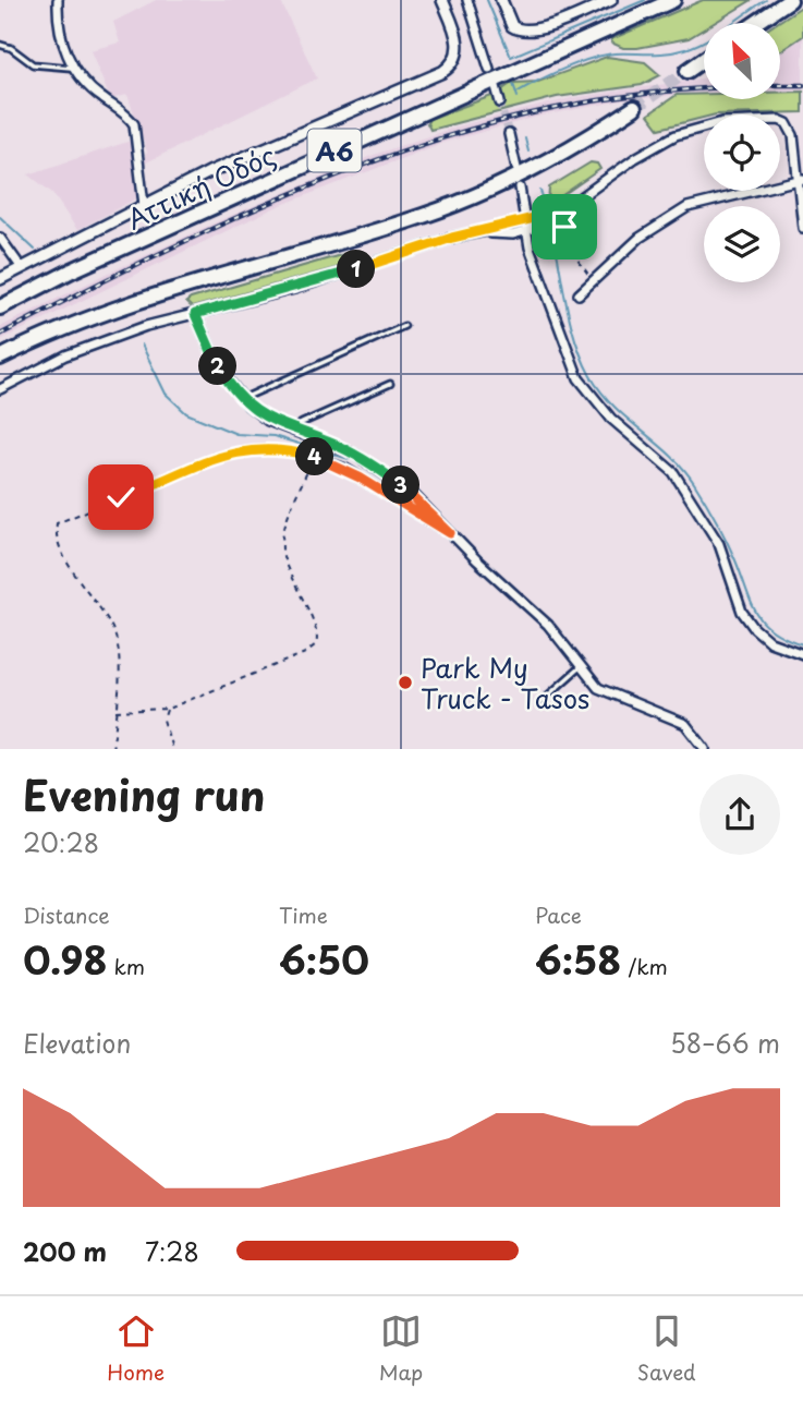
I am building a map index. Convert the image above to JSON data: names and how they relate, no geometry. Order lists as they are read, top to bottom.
{
  "streets": {
    "highway": ["Α6", "Αττική Οδός"]
  },
  "places": ["Park My Truck - Tasos"],
  "north": "top left",
  "page": {
    "pins": [
      "1",
      "2",
      "4",
      "3"
    ],
    "heading": ["Evening run", "20:28"],
    "stats": [
      ["Distance", "0.98 km"],
      ["Time", "6:50"],
      ["Pace", "6:58 /km"]
    ],
    "chart": ["Elevation", "58–66 m"],
    "list": [
      {
        "name": "200 m",
        "note": "7:28"
      }
    ],
    "tabs": ["Home", "Map", "Saved"]
  }
}
